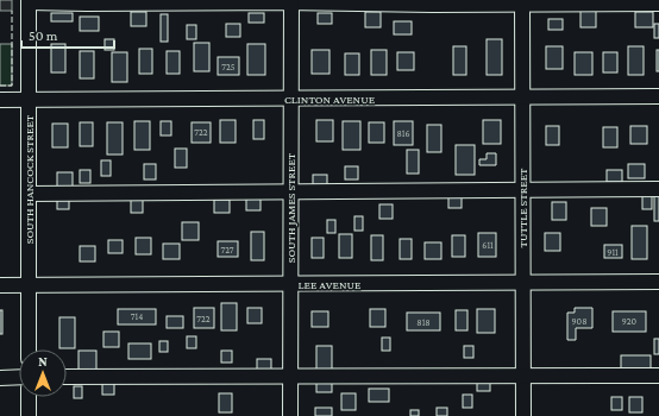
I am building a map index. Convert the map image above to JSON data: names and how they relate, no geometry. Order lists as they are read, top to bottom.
{
  "streets": {
    "street": [
      "CLINTON AVENUE",
      "SOUTH HANCOCK STREET",
      "SOUTH JAMES STREET",
      "TUTTLE STREET",
      "LEE AVENUE"
    ]
  },
  "crossings": [
    ["CLINTON AVENUE", "SOUTH HANCOCK STREET"],
    ["CLINTON AVENUE", "SOUTH JAMES STREET"],
    ["CLINTON AVENUE", "TUTTLE STREET"],
    ["SOUTH HANCOCK STREET", "LEE AVENUE"],
    ["SOUTH JAMES STREET", "LEE AVENUE"],
    ["TUTTLE STREET", "LEE AVENUE"]
  ],
  "house_numbers": [
    "725",
    "722",
    "816",
    "611",
    "727",
    "911",
    "714",
    "722",
    "908",
    "920",
    "818"
  ],
  "scale_bar": "50 m",
  "north": "top"
}
